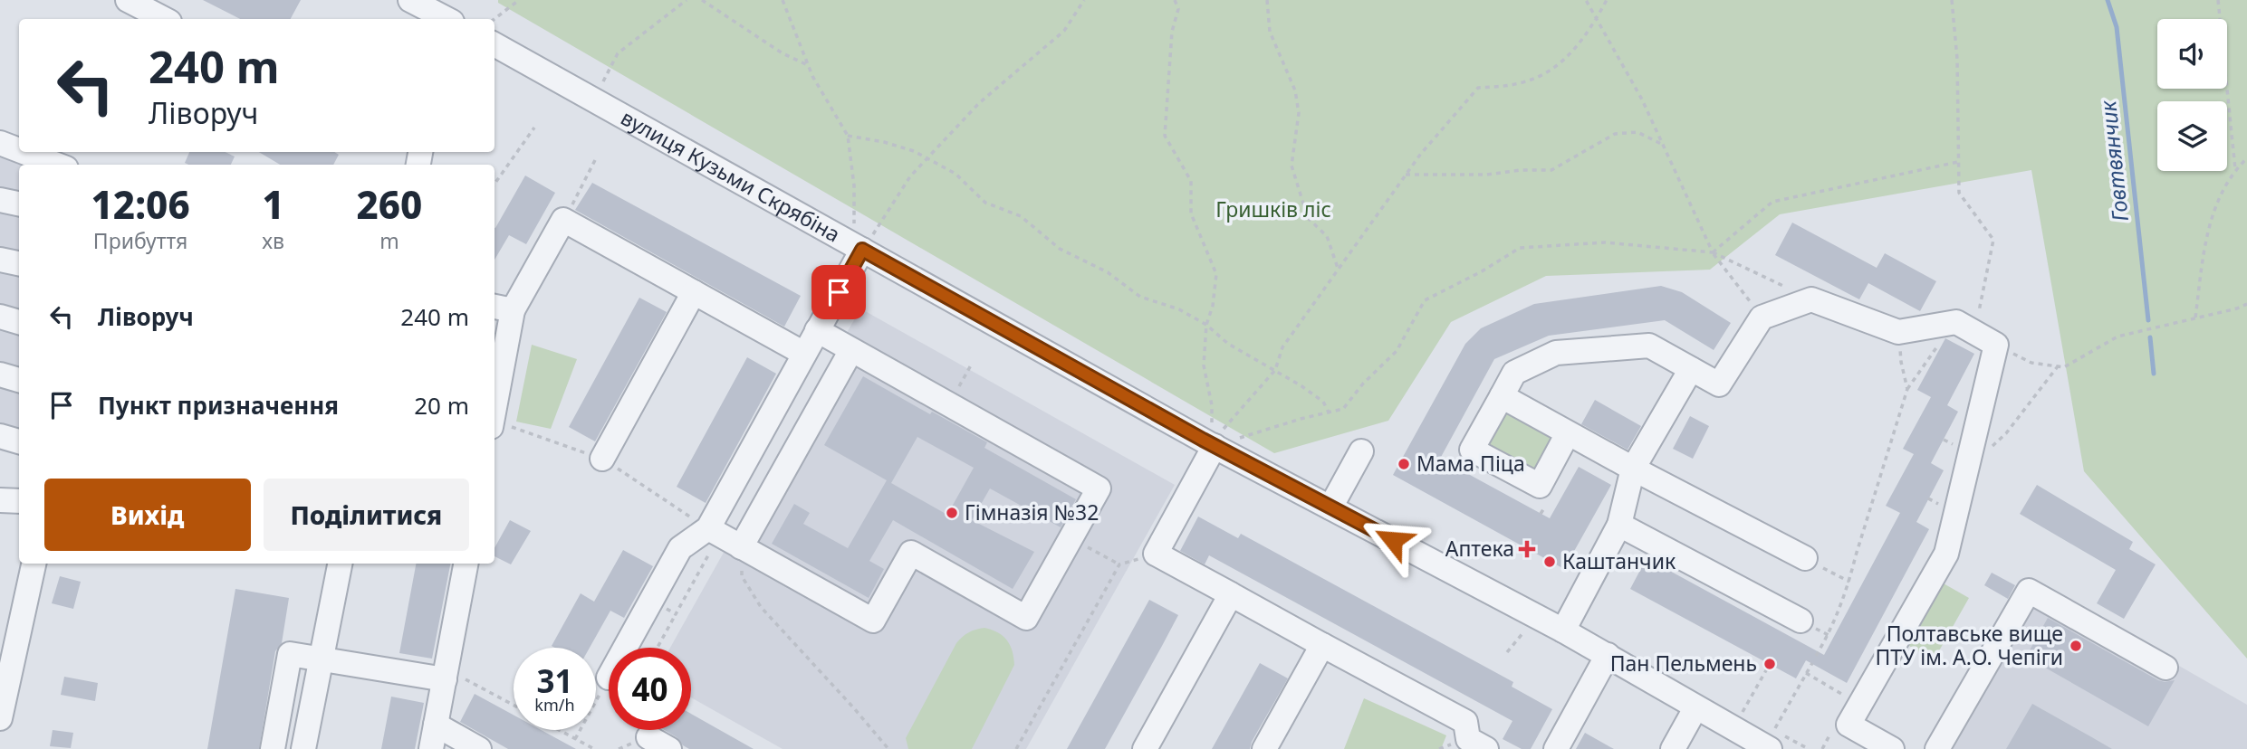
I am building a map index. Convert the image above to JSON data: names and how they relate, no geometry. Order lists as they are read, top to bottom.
{
  "streets": {
    "street": ["вулиця Кузьми Скрябіна"]
  },
  "water": ["Говтвянчик"],
  "parks": ["Гришків ліс"],
  "places": {
    "other": [
      "Мама Піца",
      "Гімназія №32",
      "Каштанчик",
      "Полтавське вище ПТУ ім. А.О. Чепіги",
      "Пан Пельмень"
    ],
    "health": ["Аптека"]
  },
  "page": {
    "turn": ["240 m", "Ліворуч"],
    "eta": [
      "12:06",
      "Прибуття",
      "1",
      "хв",
      "260",
      "m"
    ],
    "list": [
      {
        "name": "Ліворуч",
        "value": "240 m"
      },
      {
        "name": "Пункт призначення",
        "value": "20 m"
      }
    ],
    "buttons": ["Вихід", "Поділитися"],
    "speed": "31 km/h",
    "limit": "40"
  }
}
